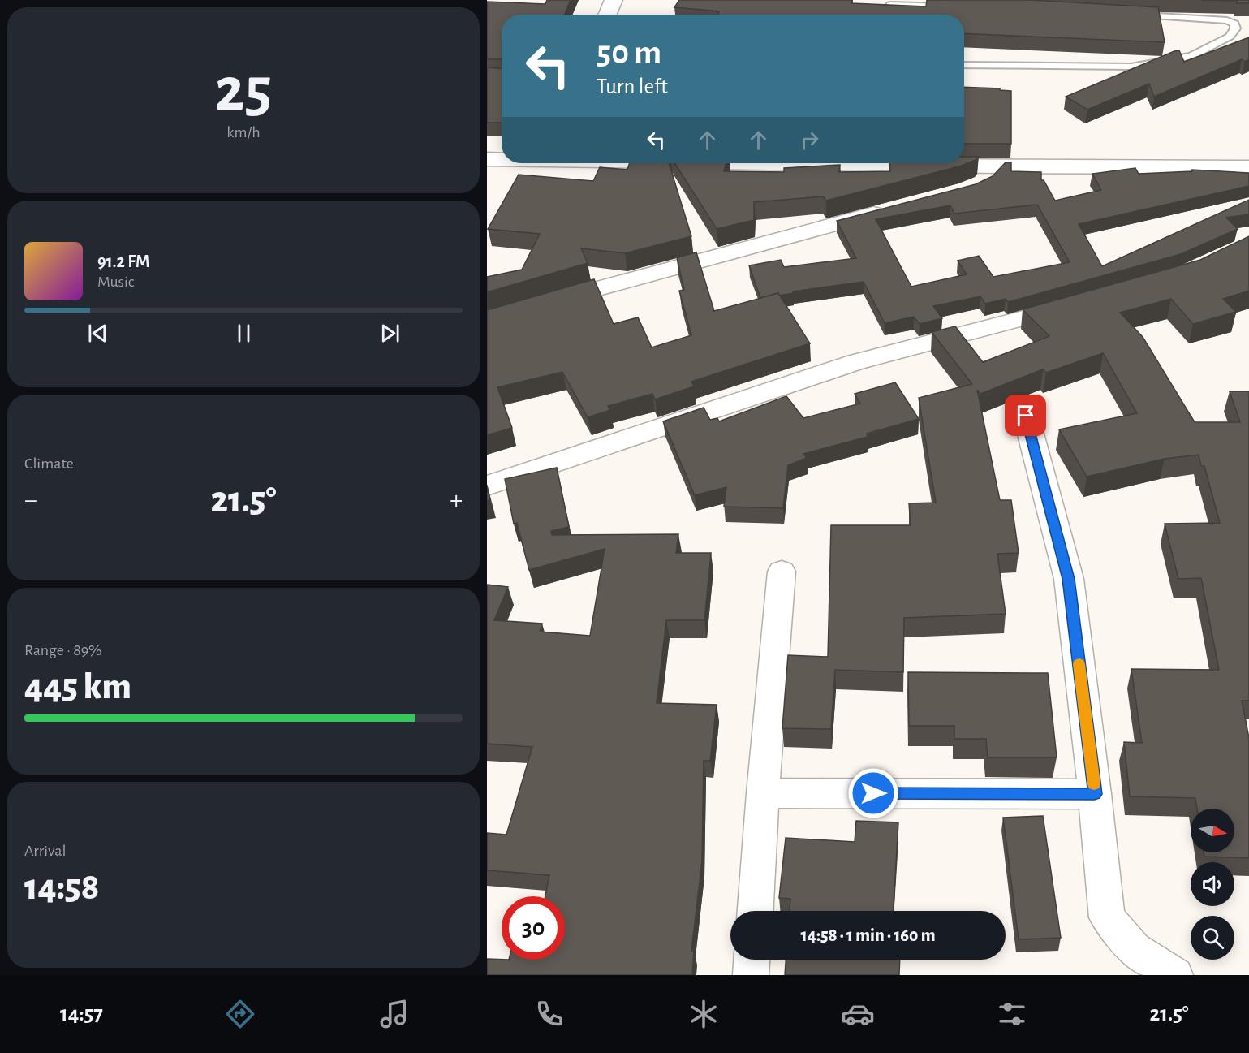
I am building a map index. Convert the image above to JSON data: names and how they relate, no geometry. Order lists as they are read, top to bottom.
{
  "north": "right",
  "page": {
    "tile": [
      ["25", "km/h"],
      "Climate",
      ["Range · 89%", "445 km"],
      ["Arrival", "14:58"]
    ],
    "turn": ["50 m", "Turn left"],
    "song": ["91.2 FM", "Music"],
    "heat": ["−", "21.5°", "+"],
    "limit": "30",
    "trip": "14:58 · 1 min · 160 m",
    "tabs": ["14:57", "21.5°"]
  }
}
